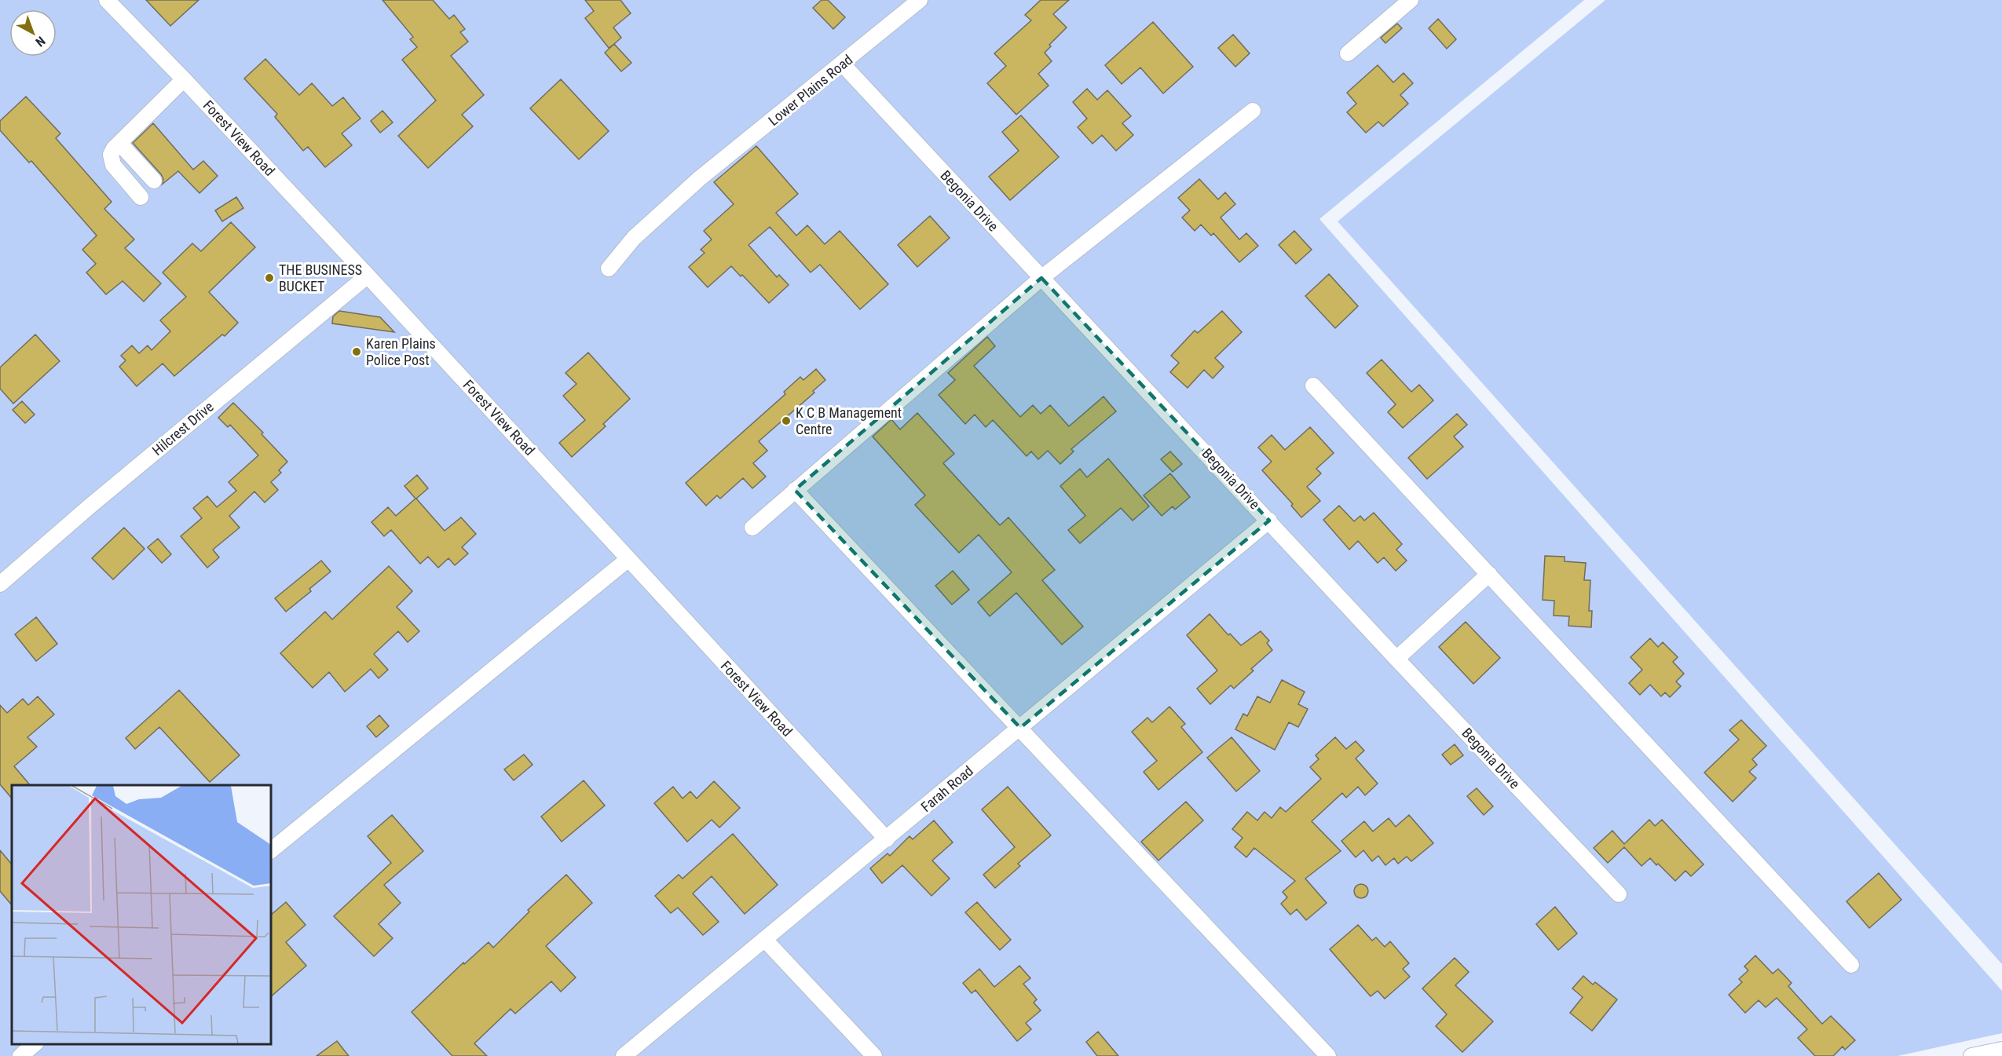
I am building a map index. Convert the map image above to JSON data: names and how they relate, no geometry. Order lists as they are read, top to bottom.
{
  "streets": {
    "street": [
      "Lower Plains Road",
      "Forest View Road",
      "Begonia Drive",
      "Hilcrest Drive",
      "Farah Road"
    ]
  },
  "crossings": [
    ["Lower Plains Road", "Begonia Drive"],
    ["Forest View Road", "Hilcrest Drive"],
    ["Forest View Road", "Farah Road"],
    ["Begonia Drive", "Farah Road"]
  ],
  "places": ["THE BUSINESS BUCKET", "Karen Plains Police Post", "K C B Management Centre"],
  "north": "bottom right"
}
